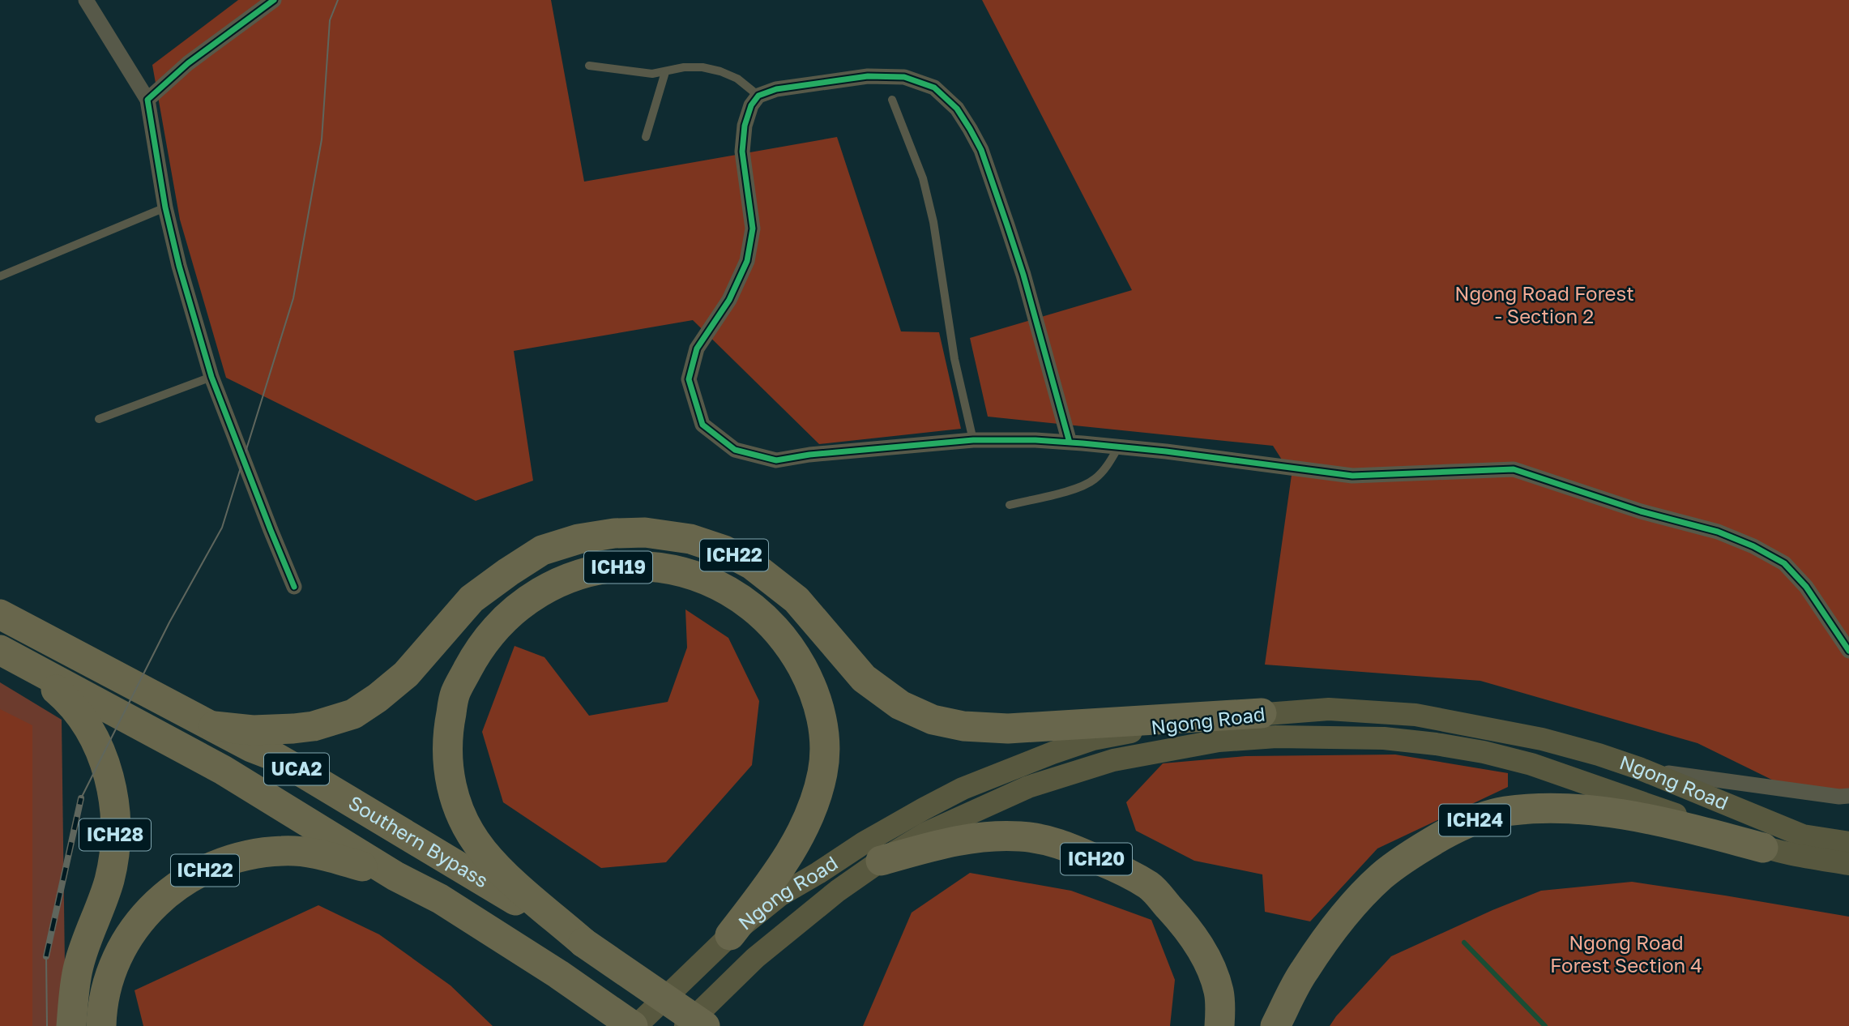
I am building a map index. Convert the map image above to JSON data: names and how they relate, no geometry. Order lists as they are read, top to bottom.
{
  "streets": {
    "highway": [
      "ICH22",
      "ICH19",
      "UCA2",
      "ICH24",
      "ICH28",
      "Southern Bypass",
      "ICH20"
    ],
    "main road": ["Ngong Road"]
  },
  "crossings": [
    ["ICH22", "Ngong Road"],
    ["ICH22", "Southern Bypass"],
    ["ICH19", "Ngong Road"],
    ["ICH19", "Southern Bypass"],
    ["Ngong Road", "ICH24"],
    ["Ngong Road", "Southern Bypass"],
    ["Ngong Road", "ICH20"],
    ["ICH28", "Southern Bypass"]
  ],
  "parks": ["Ngong Road Forest - Section 2", "Ngong Road Forest Section 4"]
}
